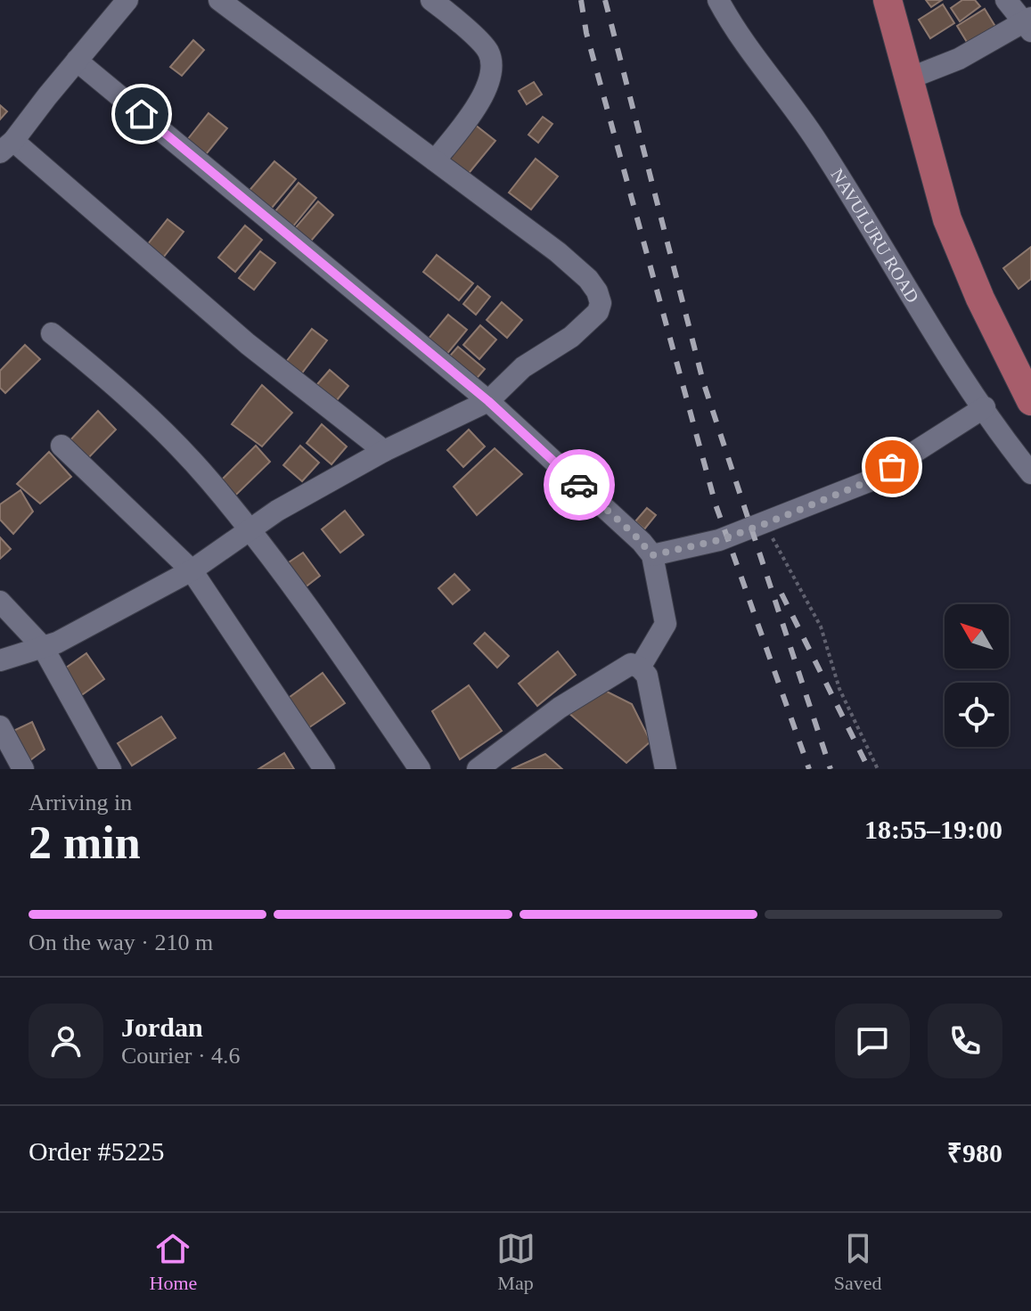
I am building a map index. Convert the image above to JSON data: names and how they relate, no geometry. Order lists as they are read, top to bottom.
{
  "streets": {
    "street": ["NAVULURU ROAD"]
  },
  "north": "top left",
  "page": {
    "heading": ["2 min", "Arriving in", "18:55–19:00"],
    "panel": [
      "Jordan",
      "Courier · 4.6",
      "Order #5225",
      "₹980"
    ],
    "bar": "On the way · 210 m",
    "tabs": ["Home", "Map", "Saved"]
  }
}
